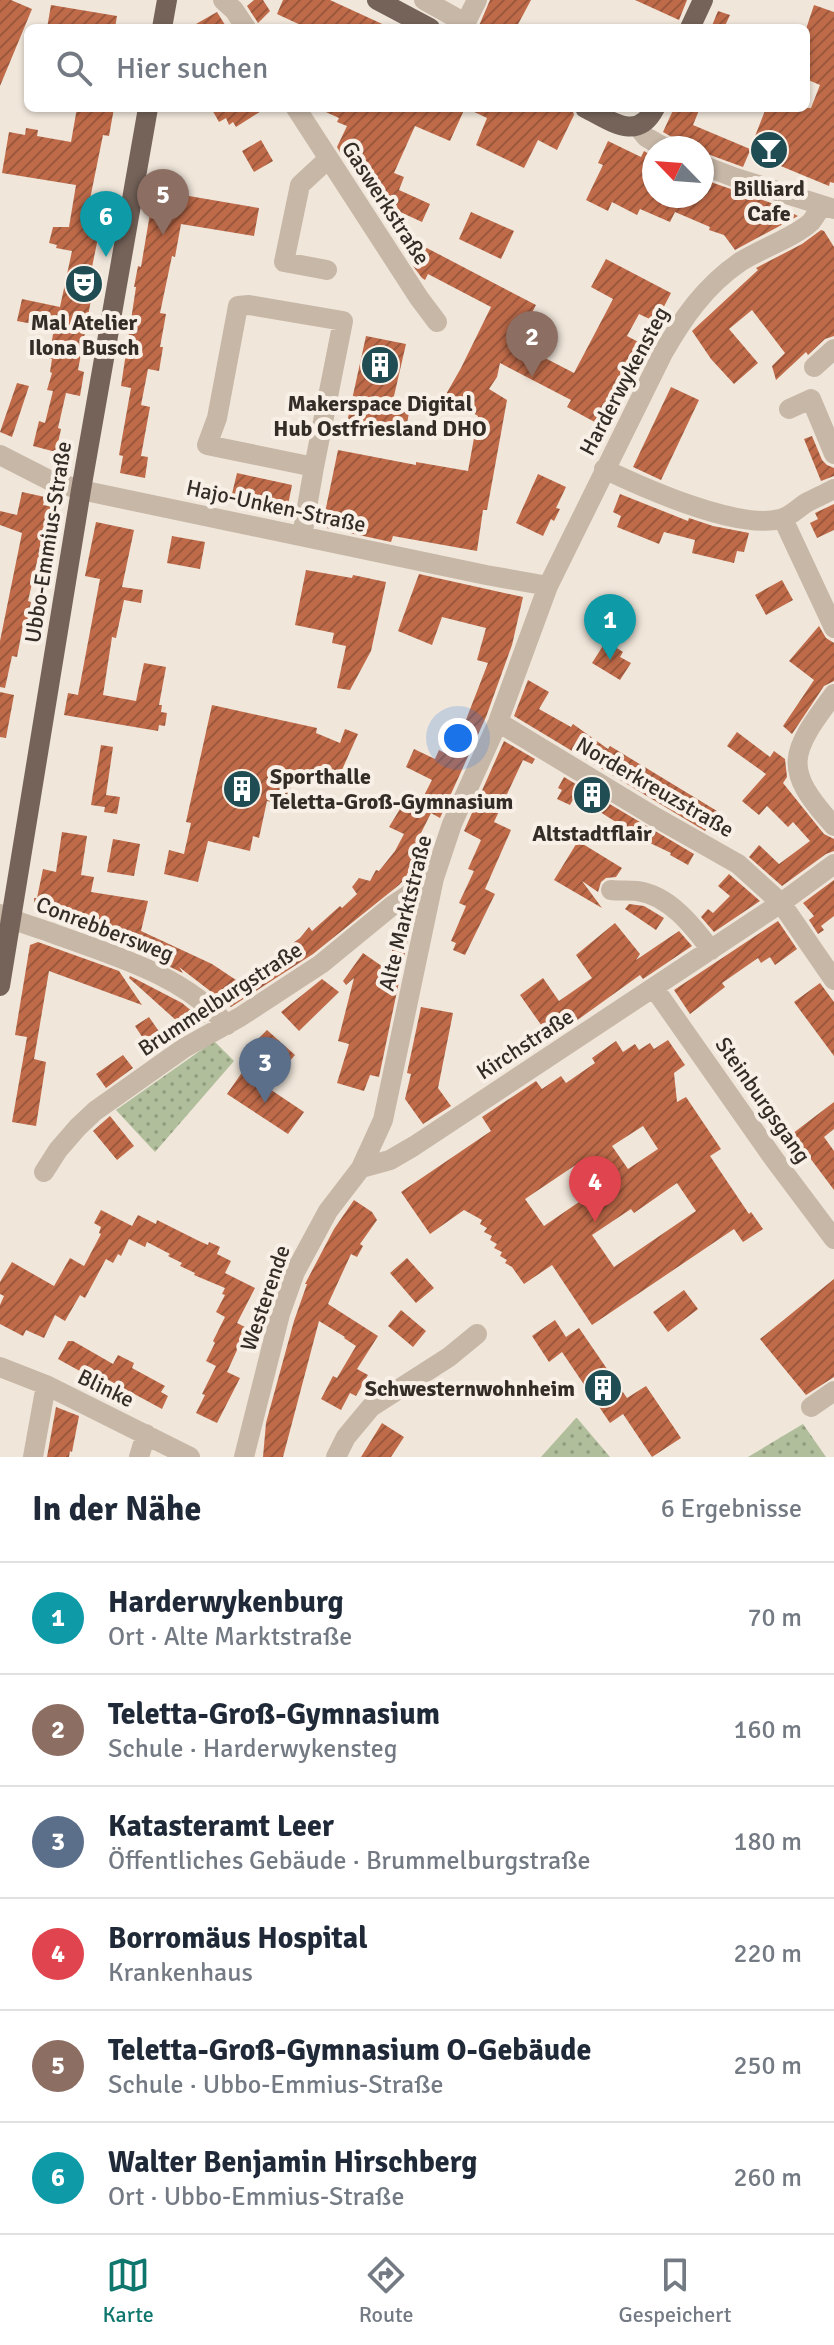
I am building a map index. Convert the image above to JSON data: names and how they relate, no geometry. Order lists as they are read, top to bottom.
{
  "streets": {
    "main road": ["Ubbo-Emmius-Straße"],
    "street": [
      "Gaswerkstraße",
      "Harderwykensteg",
      "Hajo-Unken-Straße",
      "Norderkreuzstraße",
      "Alte Marktstraße",
      "Conrebbersweg",
      "Brummelburgstraße",
      "Kirchstraße",
      "Steinburgsgang",
      "Westerende",
      "Blinke"
    ]
  },
  "crossings": [
    ["Harderwykensteg", "Hajo-Unken-Straße"],
    ["Harderwykensteg", "Alte Marktstraße"],
    ["Hajo-Unken-Straße", "Ubbo-Emmius-Straße"],
    ["Hajo-Unken-Straße", "Alte Marktstraße"],
    ["Ubbo-Emmius-Straße", "Conrebbersweg"],
    ["Norderkreuzstraße", "Alte Marktstraße"],
    ["Norderkreuzstraße", "Kirchstraße"],
    ["Alte Marktstraße", "Brummelburgstraße"],
    ["Alte Marktstraße", "Kirchstraße"],
    ["Alte Marktstraße", "Westerende"],
    ["Conrebbersweg", "Brummelburgstraße"],
    ["Kirchstraße", "Steinburgsgang"],
    ["Kirchstraße", "Westerende"]
  ],
  "places": {
    "bar": ["Billiard Cafe"],
    "theatre": ["Mal Atelier Ilona Busch"],
    "building": [
      "Makerspace Digital Hub Ostfriesland DHO",
      "Sporthalle Teletta-Groß-Gymnasium",
      "Altstadtflair",
      "Schwesternwohnheim"
    ]
  },
  "north": "top left",
  "page": {
    "search": "Hier suchen",
    "pins": [
      "5",
      "6",
      "2",
      "1",
      "3",
      "4"
    ],
    "heading": ["In der Nähe", "6 Ergebnisse"],
    "list": [
      {
        "mark": "1",
        "name": "Harderwykenburg",
        "note": "Ort · Alte Marktstraße",
        "value": "70 m"
      },
      {
        "mark": "2",
        "name": "Teletta-Groß-Gymnasium",
        "note": "Schule · Harderwykensteg",
        "value": "160 m"
      },
      {
        "mark": "3",
        "name": "Katasteramt Leer",
        "note": "Öffentliches Gebäude · Brummelburgstraße",
        "value": "180 m"
      },
      {
        "mark": "4",
        "name": "Borromäus Hospital",
        "note": "Krankenhaus",
        "value": "220 m"
      },
      {
        "mark": "5",
        "name": "Teletta-Groß-Gymnasium O-Gebäude",
        "note": "Schule · Ubbo-Emmius-Straße",
        "value": "250 m"
      },
      {
        "mark": "6",
        "name": "Walter Benjamin Hirschberg",
        "note": "Ort · Ubbo-Emmius-Straße",
        "value": "260 m"
      }
    ],
    "nav": ["Karte", "Route", "Gespeichert"]
  }
}
